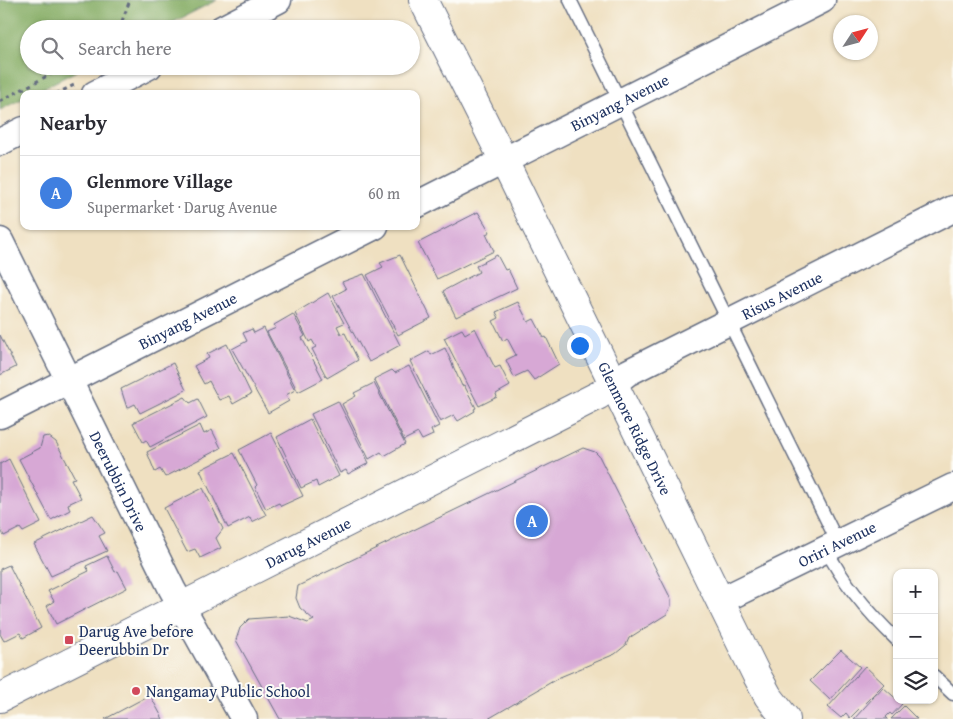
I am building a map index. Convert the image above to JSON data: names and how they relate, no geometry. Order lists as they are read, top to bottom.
{
  "streets": {
    "street": [
      "Binyang Avenue",
      "Risus Avenue",
      "Glenmore Ridge Drive",
      "Deerubbin Drive",
      "Darug Avenue",
      "Oriri Avenue"
    ]
  },
  "crossings": [
    ["Binyang Avenue", "Glenmore Ridge Drive"],
    ["Binyang Avenue", "Deerubbin Drive"],
    ["Risus Avenue", "Glenmore Ridge Drive"],
    ["Risus Avenue", "Darug Avenue"],
    ["Glenmore Ridge Drive", "Darug Avenue"],
    ["Glenmore Ridge Drive", "Oriri Avenue"],
    ["Deerubbin Drive", "Darug Avenue"]
  ],
  "places": {
    "transit": ["Darug Ave before Deerubbin Dr"],
    "other": ["Nangamay Public School"]
  },
  "north": "top right",
  "page": {
    "search": "Search here",
    "heading": "Nearby",
    "list": [
      {
        "mark": "A",
        "name": "Glenmore Village",
        "note": "Supermarket · Darug Avenue",
        "value": "60 m"
      }
    ],
    "pins": "A",
    "map_buttons": ["+", "−"]
  }
}
